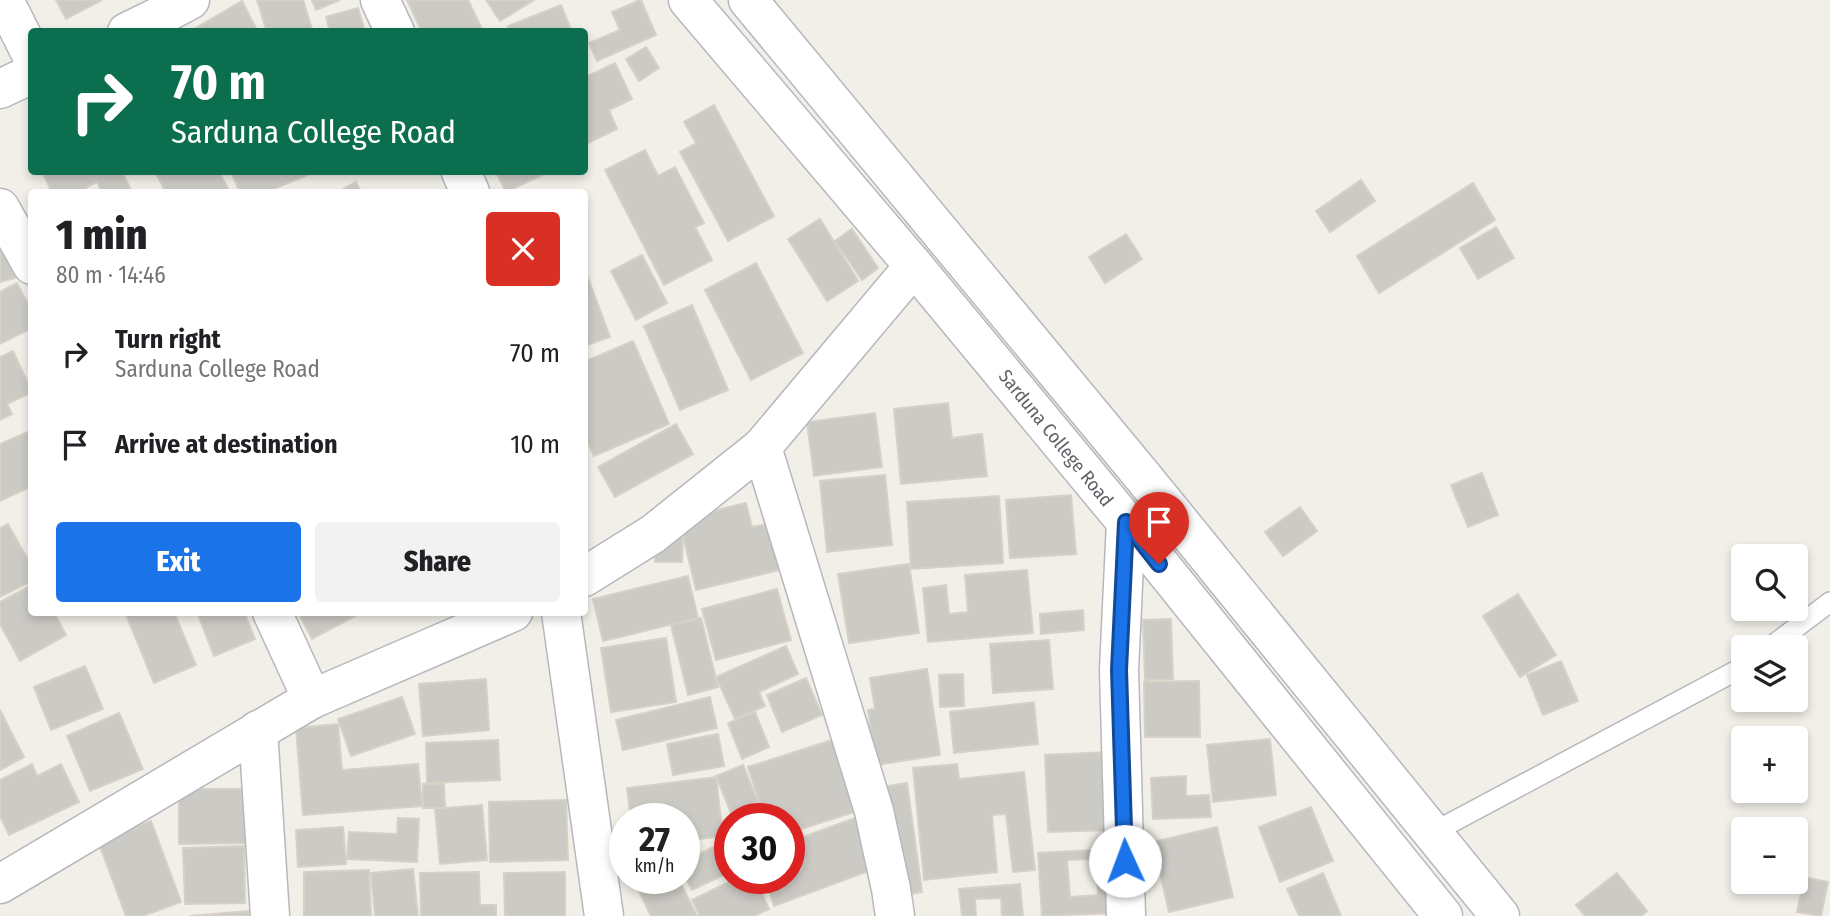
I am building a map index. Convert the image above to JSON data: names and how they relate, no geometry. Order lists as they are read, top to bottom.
{
  "streets": {
    "street": ["Sarduna College Road"]
  },
  "page": {
    "turn": ["70 m", "Sarduna College Road"],
    "heading": ["1 min", "80 m · 14:46"],
    "list": [
      {
        "name": "Turn right",
        "note": "Sarduna College Road",
        "value": "70 m"
      },
      {
        "name": "Arrive at destination",
        "value": "10 m"
      }
    ],
    "buttons": ["Exit", "Share"],
    "map_buttons": ["+", "−"],
    "speed": "27 km/h",
    "limit": "30"
  }
}
